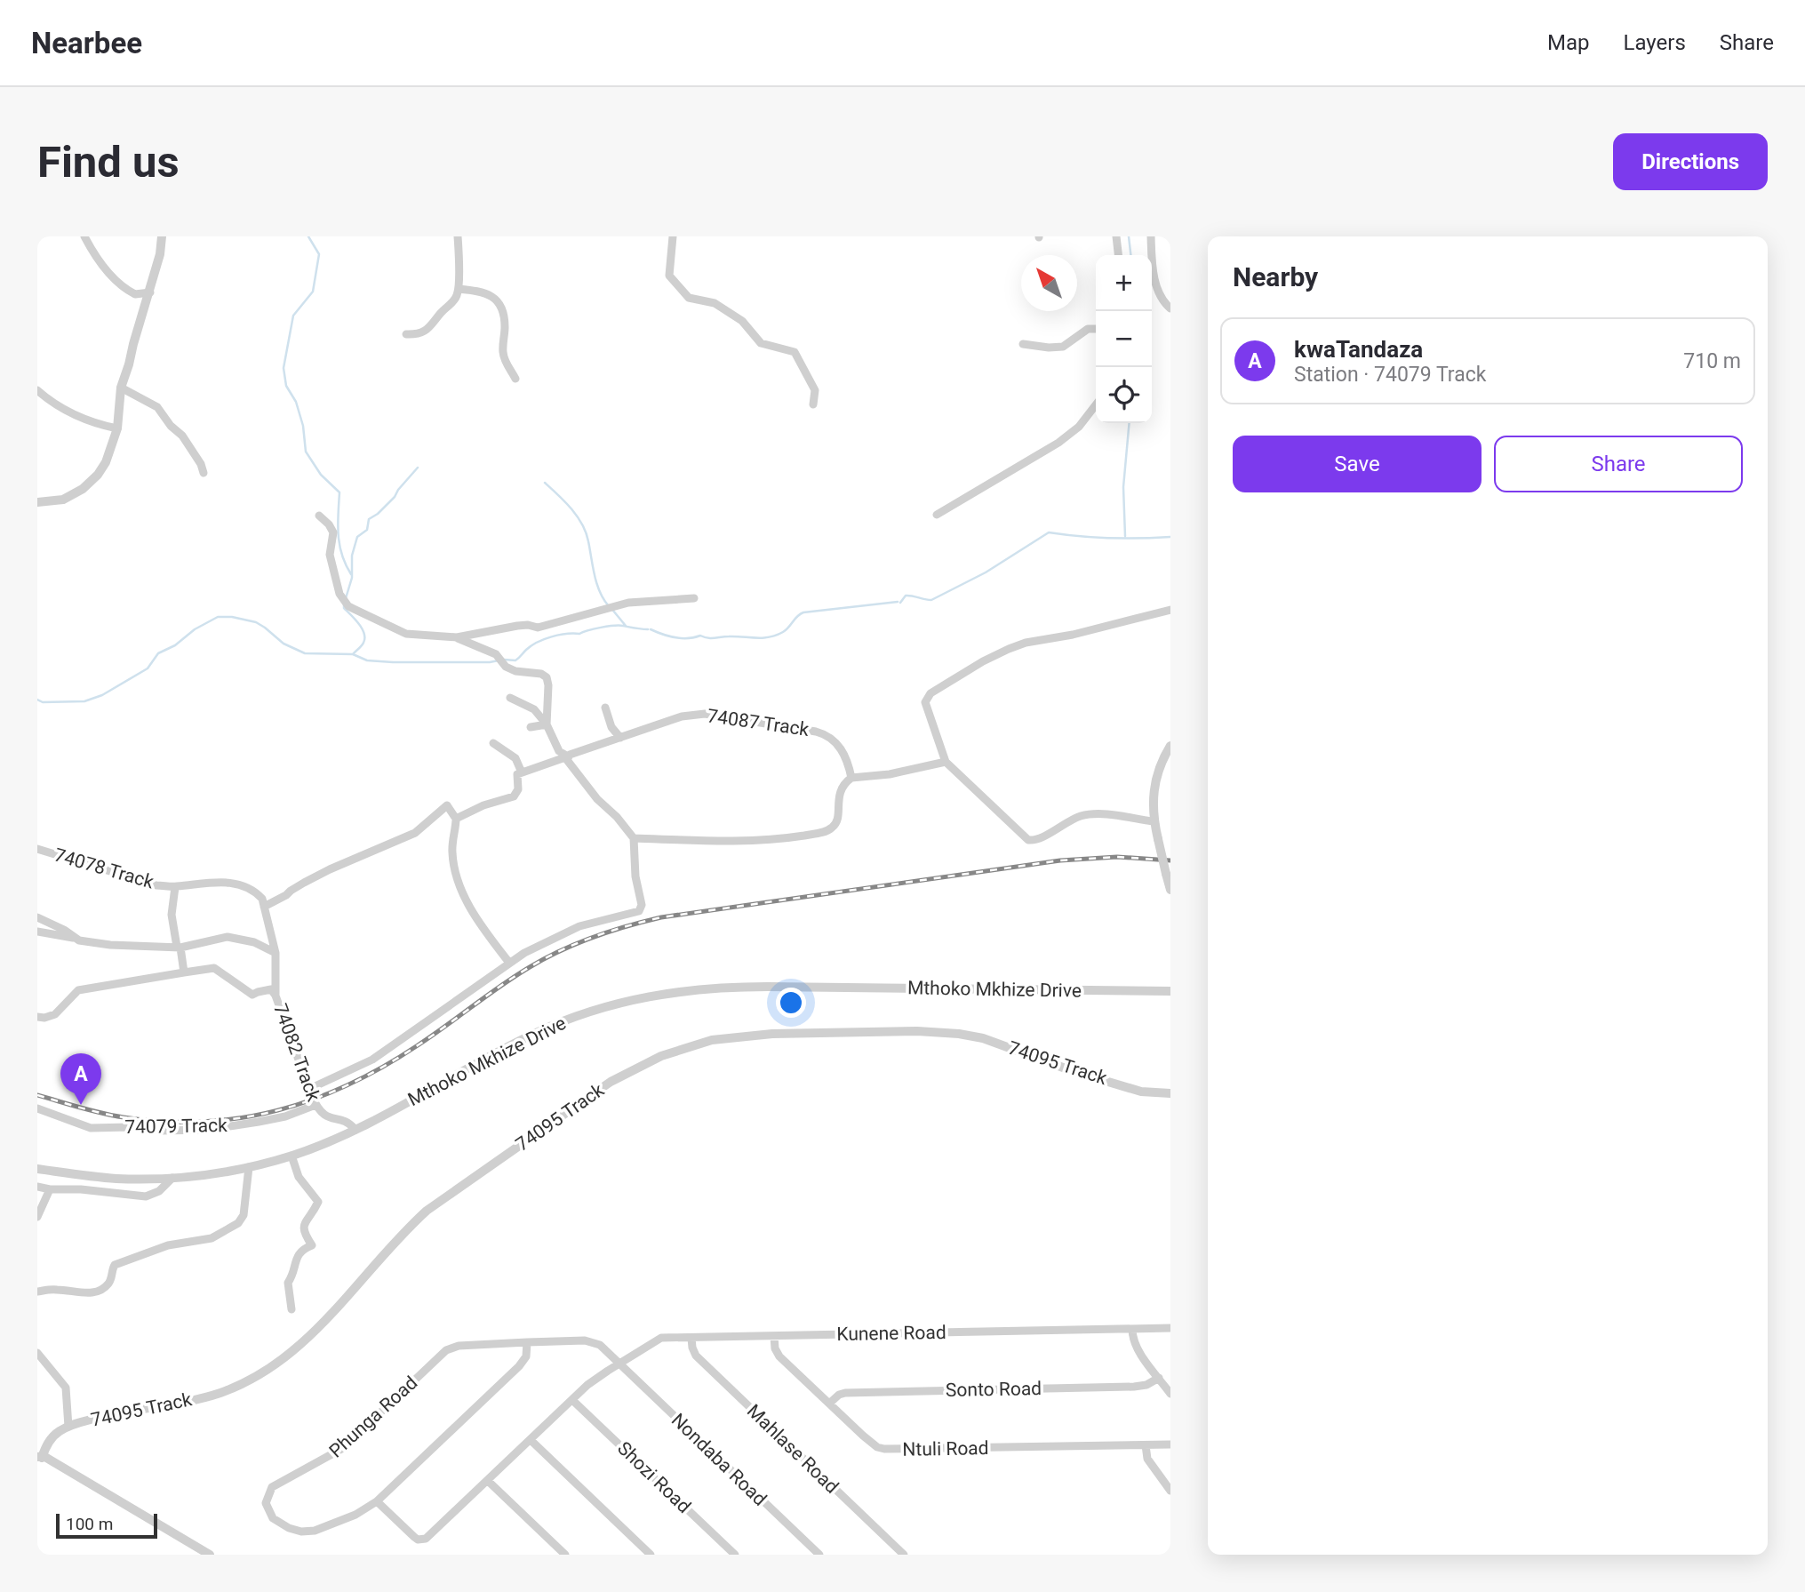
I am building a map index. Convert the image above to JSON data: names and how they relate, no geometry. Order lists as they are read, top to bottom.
{
  "streets": {
    "street": [
      "74087 Track",
      "74078 Track",
      "Mthoko Mkhize Drive",
      "74082 Track",
      "74095 Track",
      "74079 Track",
      "Kunene Road",
      "Sonto Road",
      "Phunga Road",
      "Mahlase Road",
      "Ntuli Road",
      "Nondaba Road",
      "Shozi Road"
    ]
  },
  "crossings": [
    ["74078 Track", "74082 Track"],
    ["Mthoko Mkhize Drive", "74082 Track"],
    ["74082 Track", "74079 Track"],
    ["Kunene Road", "Phunga Road"],
    ["Kunene Road", "Mahlase Road"],
    ["Kunene Road", "Ntuli Road"],
    ["Kunene Road", "Nondaba Road"],
    ["Kunene Road", "Shozi Road"],
    ["Sonto Road", "Ntuli Road"]
  ],
  "scale_bar": "100 m",
  "north": "top left",
  "page": {
    "header": "Nearbee",
    "nav": ["Map", "Layers", "Share"],
    "buttons": [
      "Directions",
      ["Save", "Share"]
    ],
    "title": "Find us",
    "heading": "Nearby",
    "map_buttons": ["+", "−"],
    "list": [
      {
        "mark": "A",
        "name": "kwaTandaza",
        "note": "Station · 74079 Track",
        "value": "710 m"
      }
    ],
    "pins": "A",
    "scale": "100 m"
  }
}
